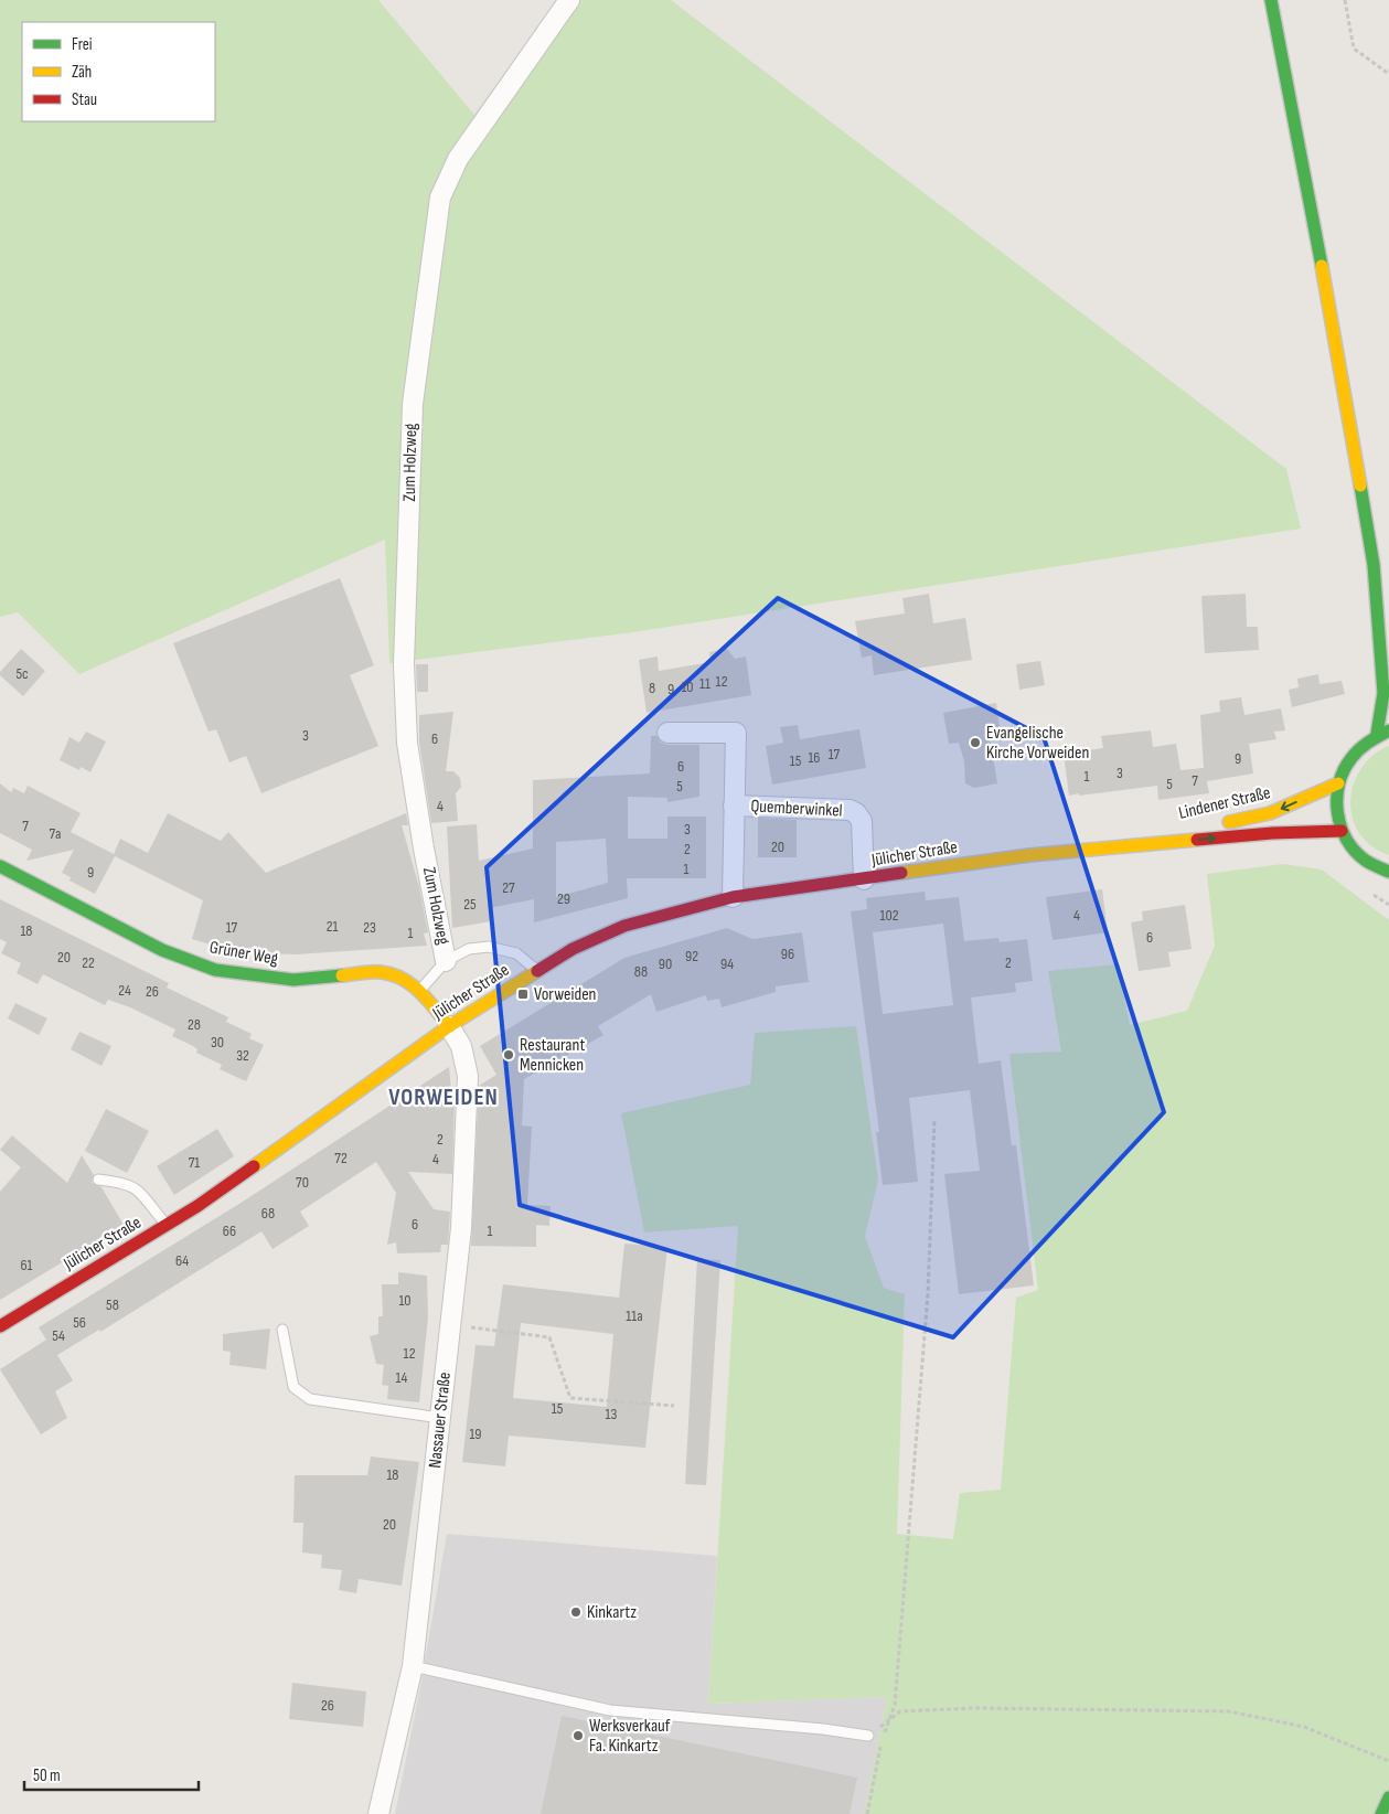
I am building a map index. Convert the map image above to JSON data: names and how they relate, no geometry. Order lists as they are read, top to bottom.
{
  "streets": {
    "main road": ["Lindener Straße", "Jülicher Straße", "Grüner Weg"],
    "street": ["Zum Holzweg", "Quemberwinkel", "Nassauer Straße"]
  },
  "crossings": [
    ["Lindener Straße", "Jülicher Straße"],
    ["Quemberwinkel", "Jülicher Straße"],
    ["Jülicher Straße", "Grüner Weg"],
    ["Jülicher Straße", "Nassauer Straße"],
    ["Grüner Weg", "Nassauer Straße"]
  ],
  "districts": ["VORWEIDEN"],
  "places": {
    "other": [
      "Evangelische Kirche Vorweiden",
      "Restaurant Mennicken",
      "Kinkartz",
      "Werksverkauf Fa. Kinkartz"
    ],
    "transit": ["Vorweiden"]
  },
  "house_numbers": [
    "5c",
    "12",
    "11",
    "10",
    "8",
    "9",
    "3",
    "6",
    "17",
    "16",
    "9",
    "15",
    "6",
    "3",
    "1",
    "7",
    "5",
    "5",
    "4",
    "7",
    "3",
    "7a",
    "20",
    "2",
    "1",
    "9",
    "27",
    "29",
    "25",
    "102",
    "4",
    "21",
    "17",
    "23",
    "18",
    "1",
    "6",
    "96",
    "92",
    "20",
    "22",
    "2",
    "90",
    "94",
    "88",
    "24",
    "26",
    "28",
    "30",
    "32",
    "2",
    "72",
    "4",
    "71",
    "70",
    "68",
    "6",
    "66",
    "1",
    "64",
    "61",
    "10",
    "58",
    "11a",
    "56",
    "54",
    "12",
    "14",
    "15",
    "13",
    "19",
    "18",
    "20",
    "26"
  ],
  "legend": ["Frei", "Zäh", "Stau"],
  "scale_bar": "50 m"
}
